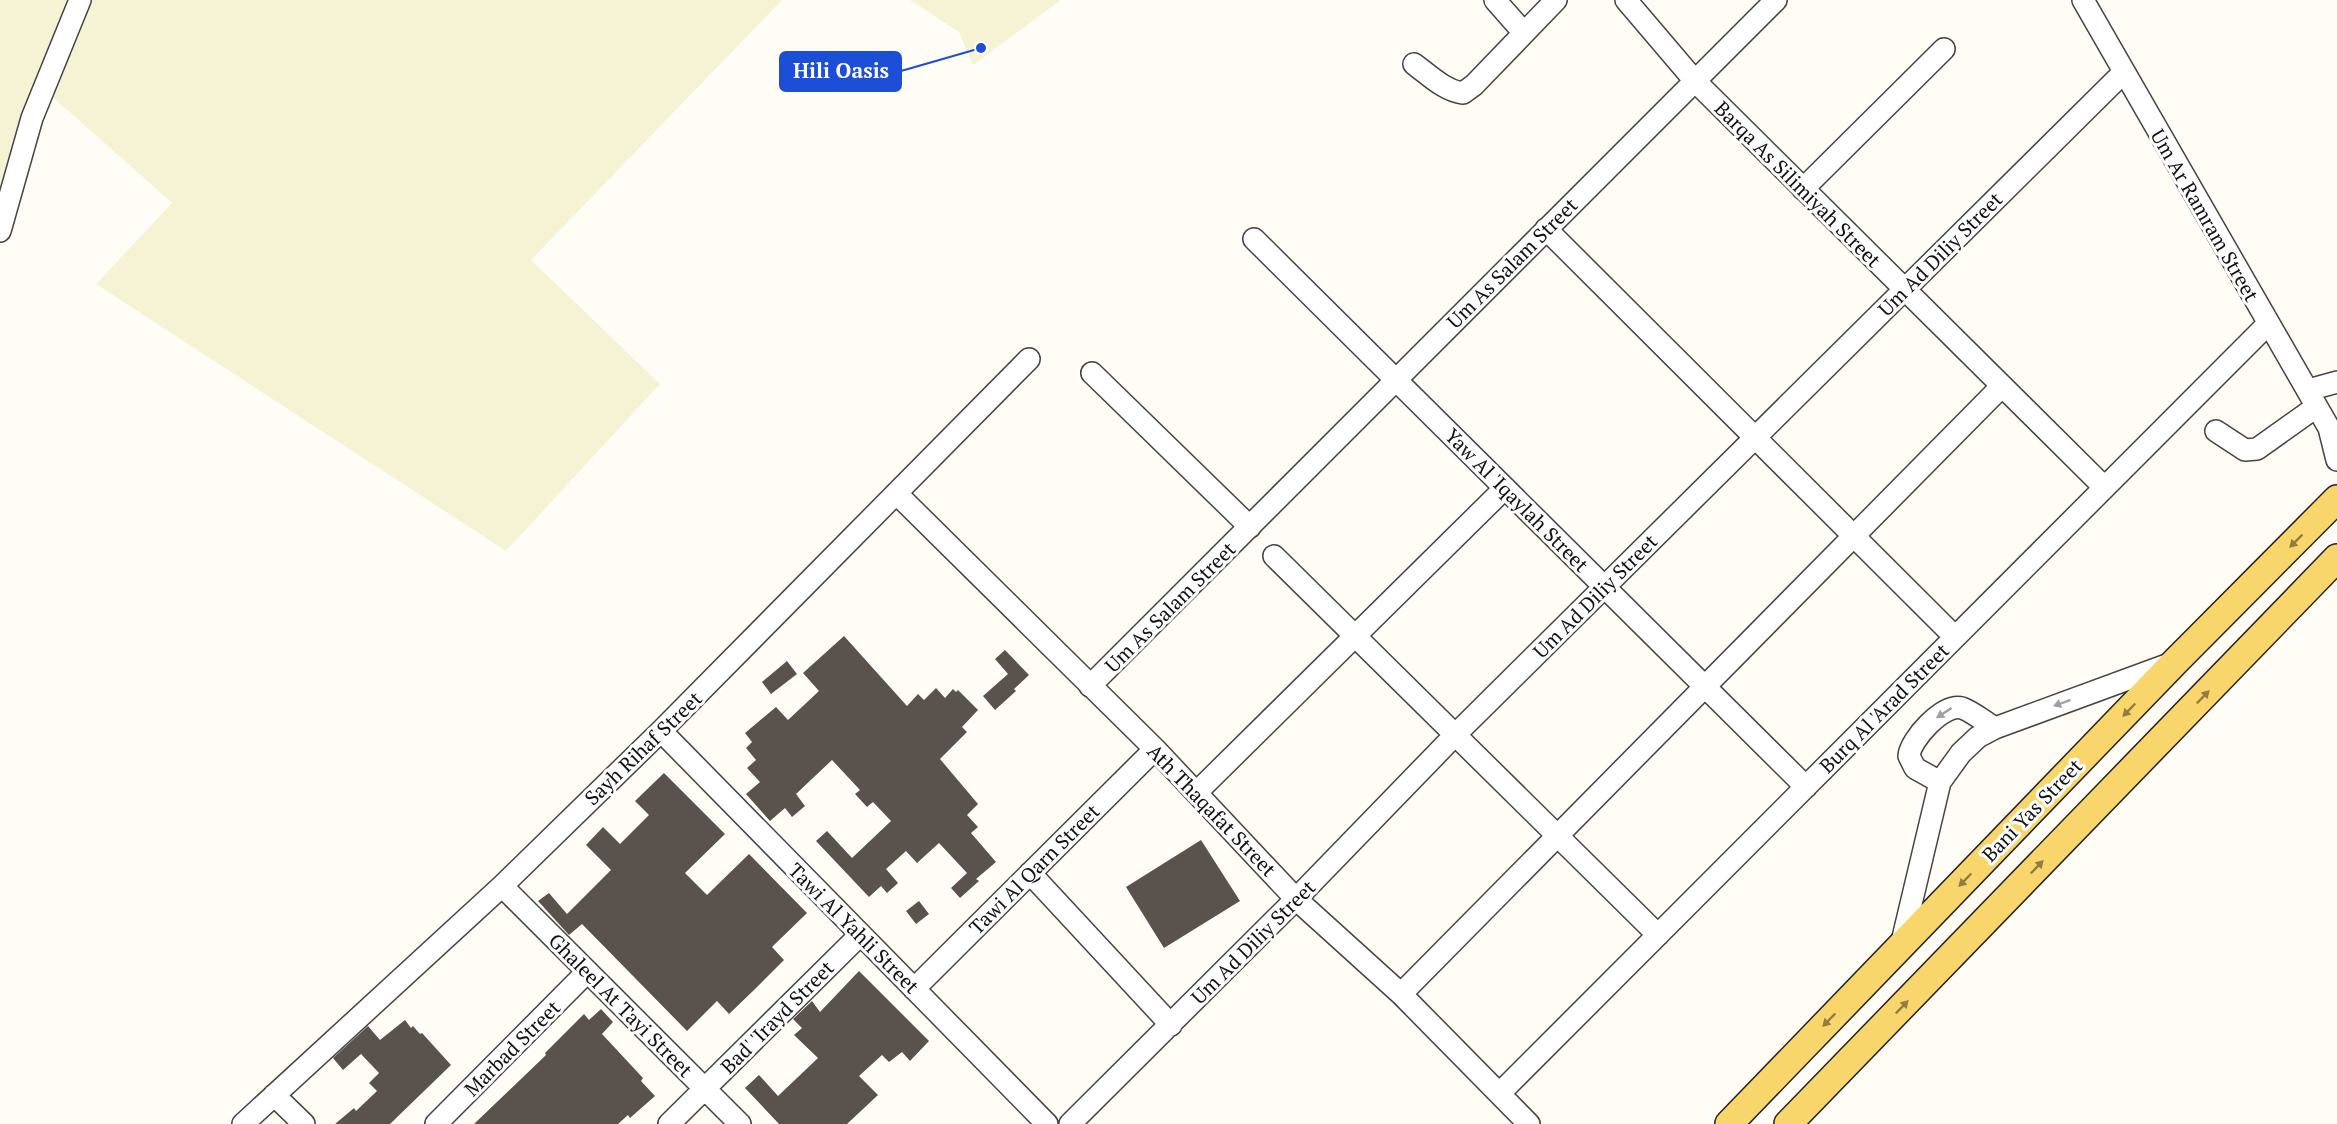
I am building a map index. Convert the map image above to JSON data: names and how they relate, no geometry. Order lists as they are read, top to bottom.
{
  "streets": {
    "main road": ["Bani Yas Street"],
    "street": [
      "Barqa As Silimiyah Street",
      "Um Ar Ramram Street",
      "Um Ad Diliy Street",
      "Um As Salam Street",
      "Yaw Al 'Iqaylah Street",
      "Burq Al 'Arad Street",
      "Sayh Rihaf Street",
      "Ath Thaqafat Street",
      "Tawi Al Qarn Street",
      "Tawi Al Yahli Street",
      "Ghaleel At Tayi Street",
      "Bad' 'Irayd Street",
      "Marbad Street"
    ]
  },
  "crossings": [
    ["Barqa As Silimiyah Street", "Um Ad Diliy Street"],
    ["Barqa As Silimiyah Street", "Um As Salam Street"],
    ["Barqa As Silimiyah Street", "Burq Al 'Arad Street"],
    ["Um Ar Ramram Street", "Um Ad Diliy Street"],
    ["Um Ar Ramram Street", "Burq Al 'Arad Street"],
    ["Um Ad Diliy Street", "Yaw Al 'Iqaylah Street"],
    ["Um Ad Diliy Street", "Ath Thaqafat Street"],
    ["Um As Salam Street", "Yaw Al 'Iqaylah Street"],
    ["Um As Salam Street", "Ath Thaqafat Street"],
    ["Yaw Al 'Iqaylah Street", "Burq Al 'Arad Street"],
    ["Burq Al 'Arad Street", "Ath Thaqafat Street"],
    ["Sayh Rihaf Street", "Ath Thaqafat Street"],
    ["Sayh Rihaf Street", "Tawi Al Yahli Street"],
    ["Sayh Rihaf Street", "Ghaleel At Tayi Street"],
    ["Ath Thaqafat Street", "Tawi Al Qarn Street"],
    ["Tawi Al Qarn Street", "Tawi Al Yahli Street"],
    ["Tawi Al Yahli Street", "Bad' 'Irayd Street"],
    ["Ghaleel At Tayi Street", "Bad' 'Irayd Street"],
    ["Ghaleel At Tayi Street", "Marbad Street"]
  ],
  "places": ["Hili Oasis"]
}
